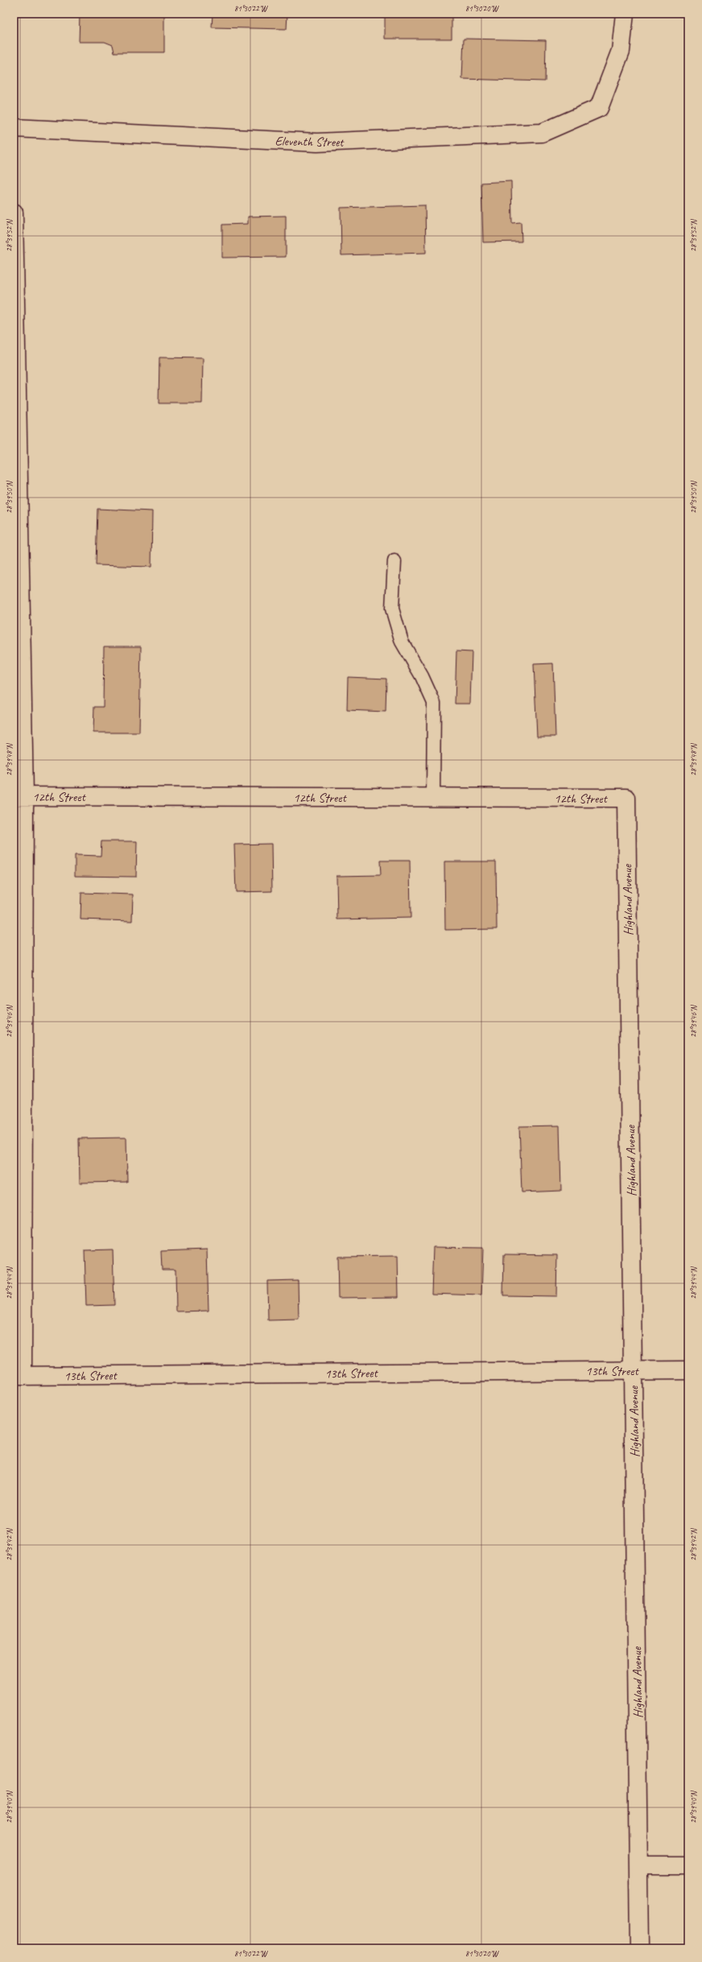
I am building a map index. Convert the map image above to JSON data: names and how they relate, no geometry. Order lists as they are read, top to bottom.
{
  "streets": {
    "street": [
      "Eleventh Street",
      "12th Street",
      "Highland Avenue",
      "13th Street"
    ]
  },
  "crossings": [
    ["12th Street", "Highland Avenue"],
    ["Highland Avenue", "13th Street"]
  ],
  "coordinates": [
    "81°30'22\"W",
    "81°30'20\"W",
    "28°39'52\"N",
    "28°39'50\"N",
    "28°39'48\"N",
    "28°39'46\"N",
    "28°39'44\"N",
    "28°39'42\"N",
    "28°39'40\"N"
  ]
}
